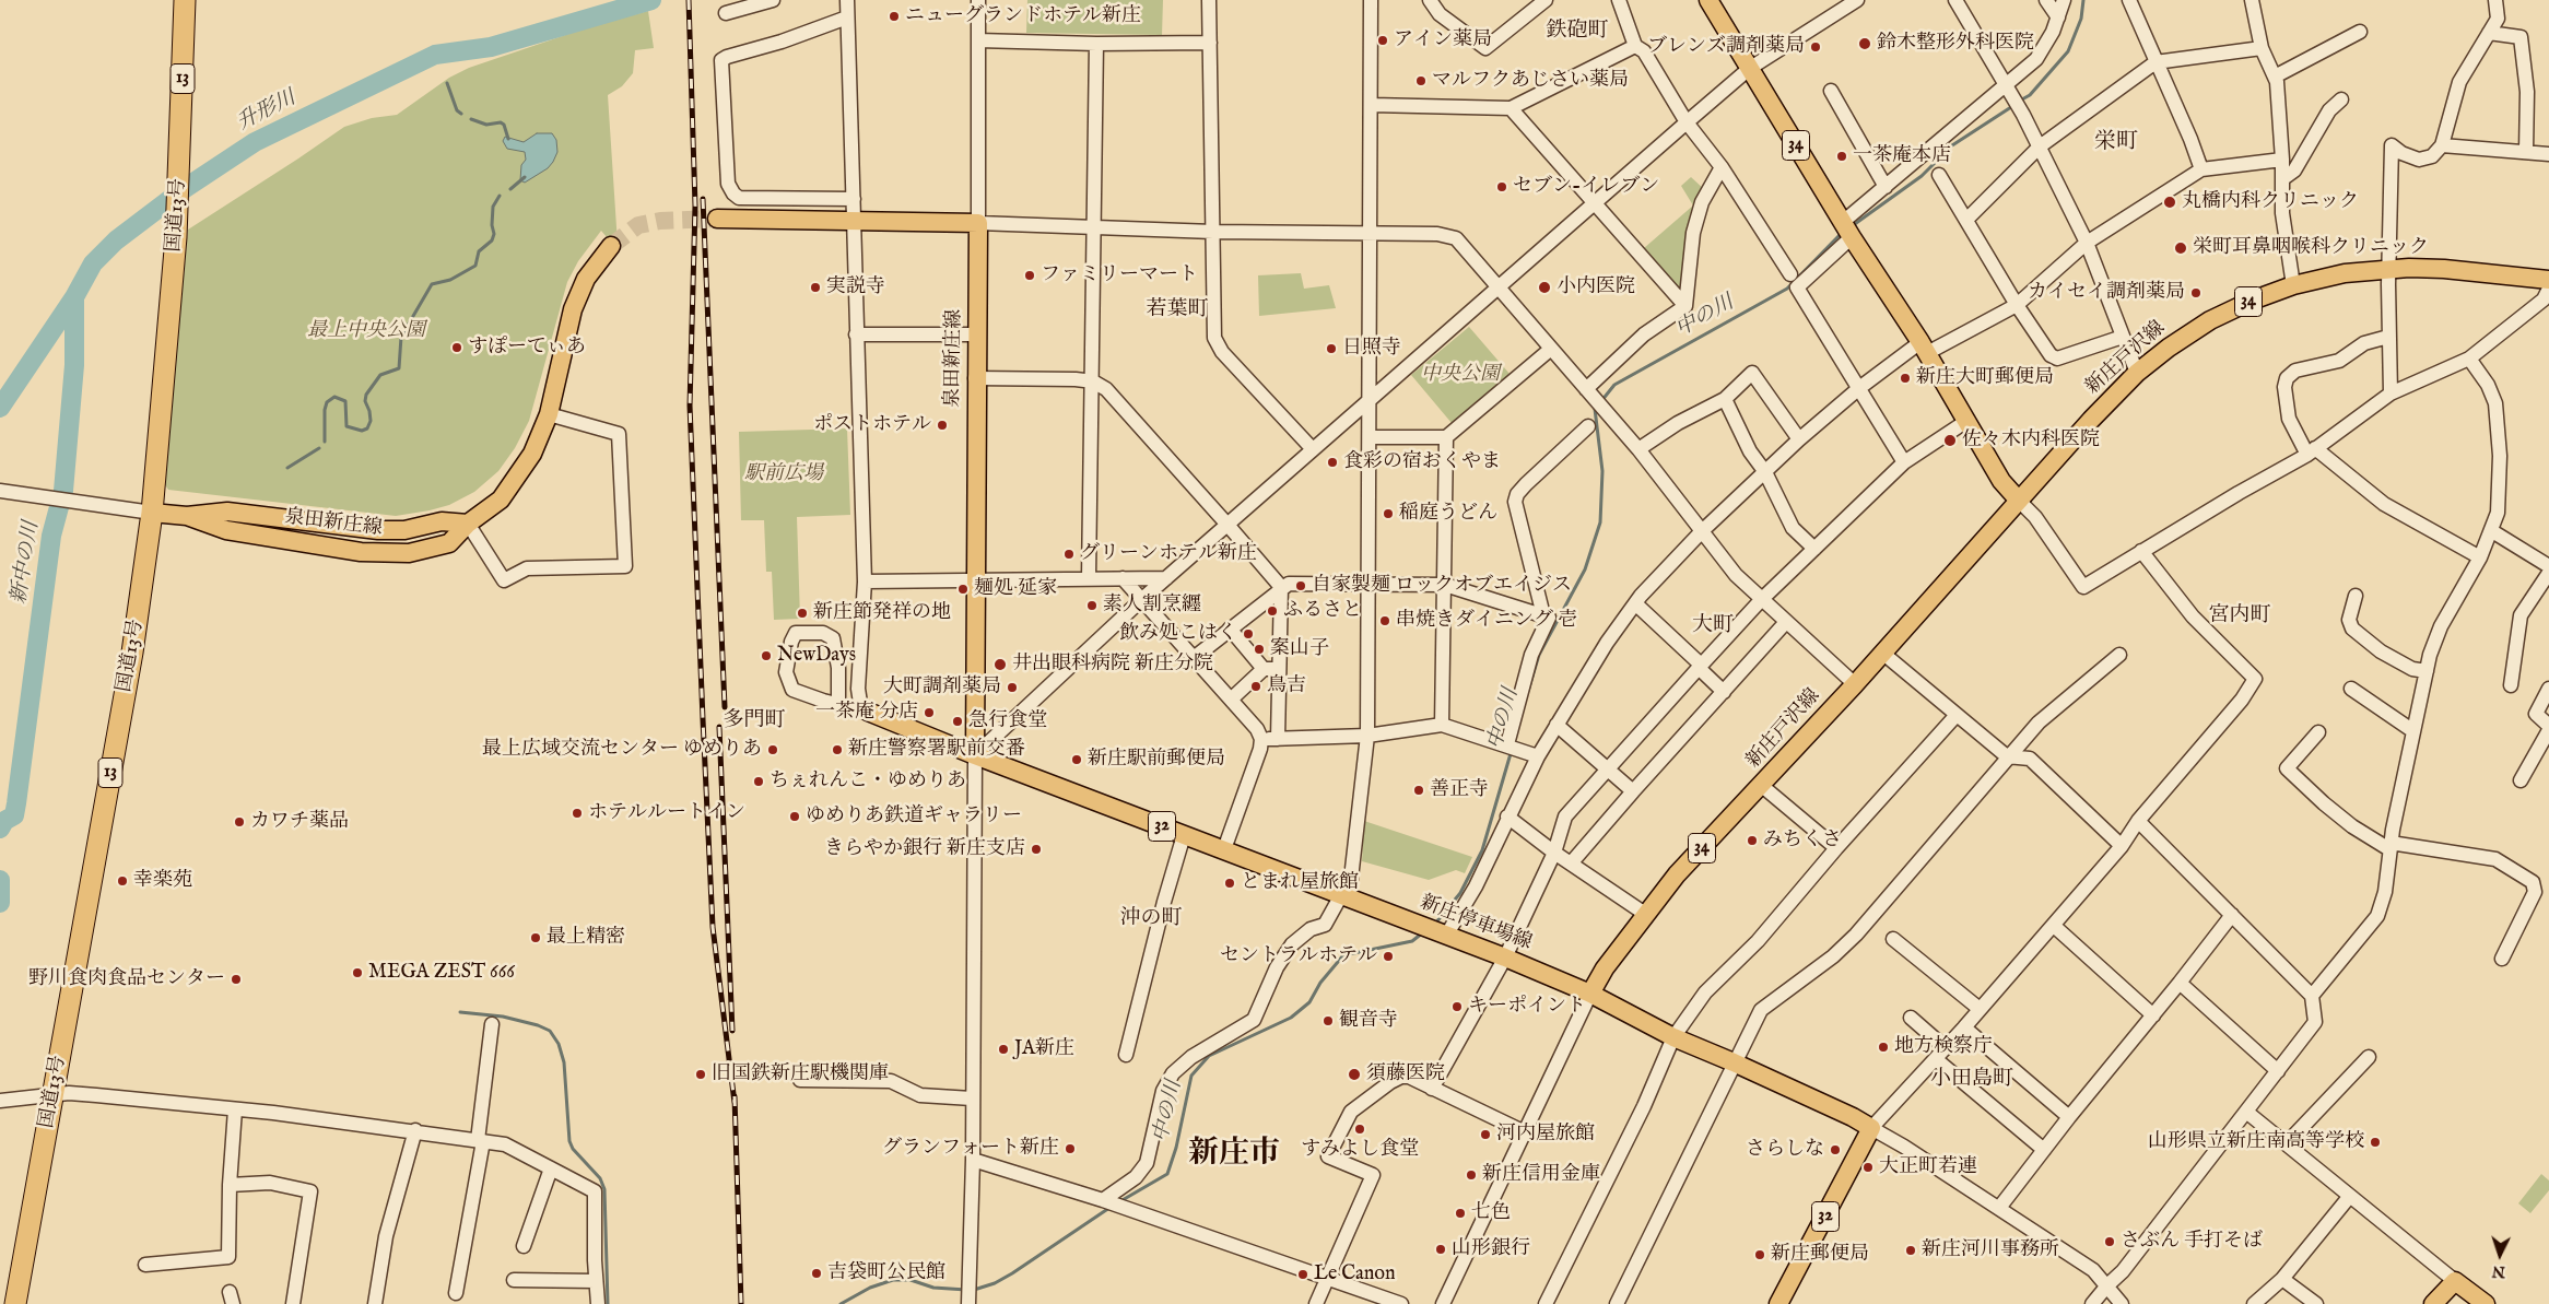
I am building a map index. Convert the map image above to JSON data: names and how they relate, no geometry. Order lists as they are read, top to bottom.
{
  "streets": {
    "highway": ["13", "国道13号"],
    "main road": [
      "34",
      "泉田新庄線",
      "新庄戸沢線",
      "32",
      "新庄停車場線"
    ]
  },
  "crossings": [
    ["34", "新庄戸沢線"],
    ["国道13号", "泉田新庄線"],
    ["泉田新庄線", "新庄停車場線"],
    ["新庄戸沢線", "新庄停車場線"],
    ["32", "新庄停車場線"]
  ],
  "districts": [
    "鉄砲町",
    "栄町",
    "若葉町",
    "宮内町",
    "大町",
    "多門町",
    "沖の町",
    "小田島町",
    "新庄市"
  ],
  "water": ["升形川", "中の川", "新中の川"],
  "parks": ["最上中央公園", "中央公園", "駅前広場"],
  "places": [
    "ニューグランドホテル新庄",
    "アイン薬局",
    "鈴木整形外科医院",
    "ブレンズ調剤薬局",
    "マルフクあじさい薬局",
    "一茶庵本店",
    "セブン-イレブン",
    "丸橋内科クリニック",
    "栄町耳鼻咽喉科クリニック",
    "ファミリーマート",
    "実説寺",
    "小内医院",
    "カイセイ調剤薬局",
    "すぽーてぃあ",
    "日照寺",
    "新庄大町郵便局",
    "ポストホテル",
    "佐々木内科医院",
    "食彩の宿おくやま",
    "稲庭うどん",
    "グリーンホテル新庄",
    "自家製麺 ロックオブエイジス",
    "麺処 延家",
    "素人割烹纒",
    "ふるさと",
    "新庄節発祥の地",
    "串焼きダイニング 壱",
    "飲み処こはく",
    "案山子",
    "NewDays",
    "井出眼科病院 新庄分院",
    "鳥吉",
    "大町調剤薬局",
    "一茶庵 分店",
    "急行食堂",
    "最上広域交流センター ゆめりあ",
    "新庄警察署駅前交番",
    "新庄駅前郵便局",
    "ちぇれんこ・ゆめりあ",
    "善正寺",
    "ホテルルートイン",
    "ゆめりあ鉄道ギャラリー",
    "カワチ薬品",
    "みちくさ",
    "きらやか銀行 新庄支店",
    "幸楽苑",
    "とまれ屋旅館",
    "最上精密",
    "セントラルホテル",
    "MEGA ZEST 666",
    "野川食肉食品センター",
    "キーポイント",
    "観音寺",
    "地方検察庁",
    "JA新庄",
    "旧国鉄新庄駅機関庫",
    "須藤医院",
    "すみよし食堂",
    "河内屋旅館",
    "山形県立新庄南高等学校",
    "グランフォート新庄",
    "さらしな",
    "大正町若連",
    "新庄信用金庫",
    "七色",
    "さぶん 手打そば",
    "山形銀行",
    "新庄河川事務所",
    "新庄郵便局",
    "吉袋町公民館",
    "Le Canon"
  ],
  "north": "bottom"
}
